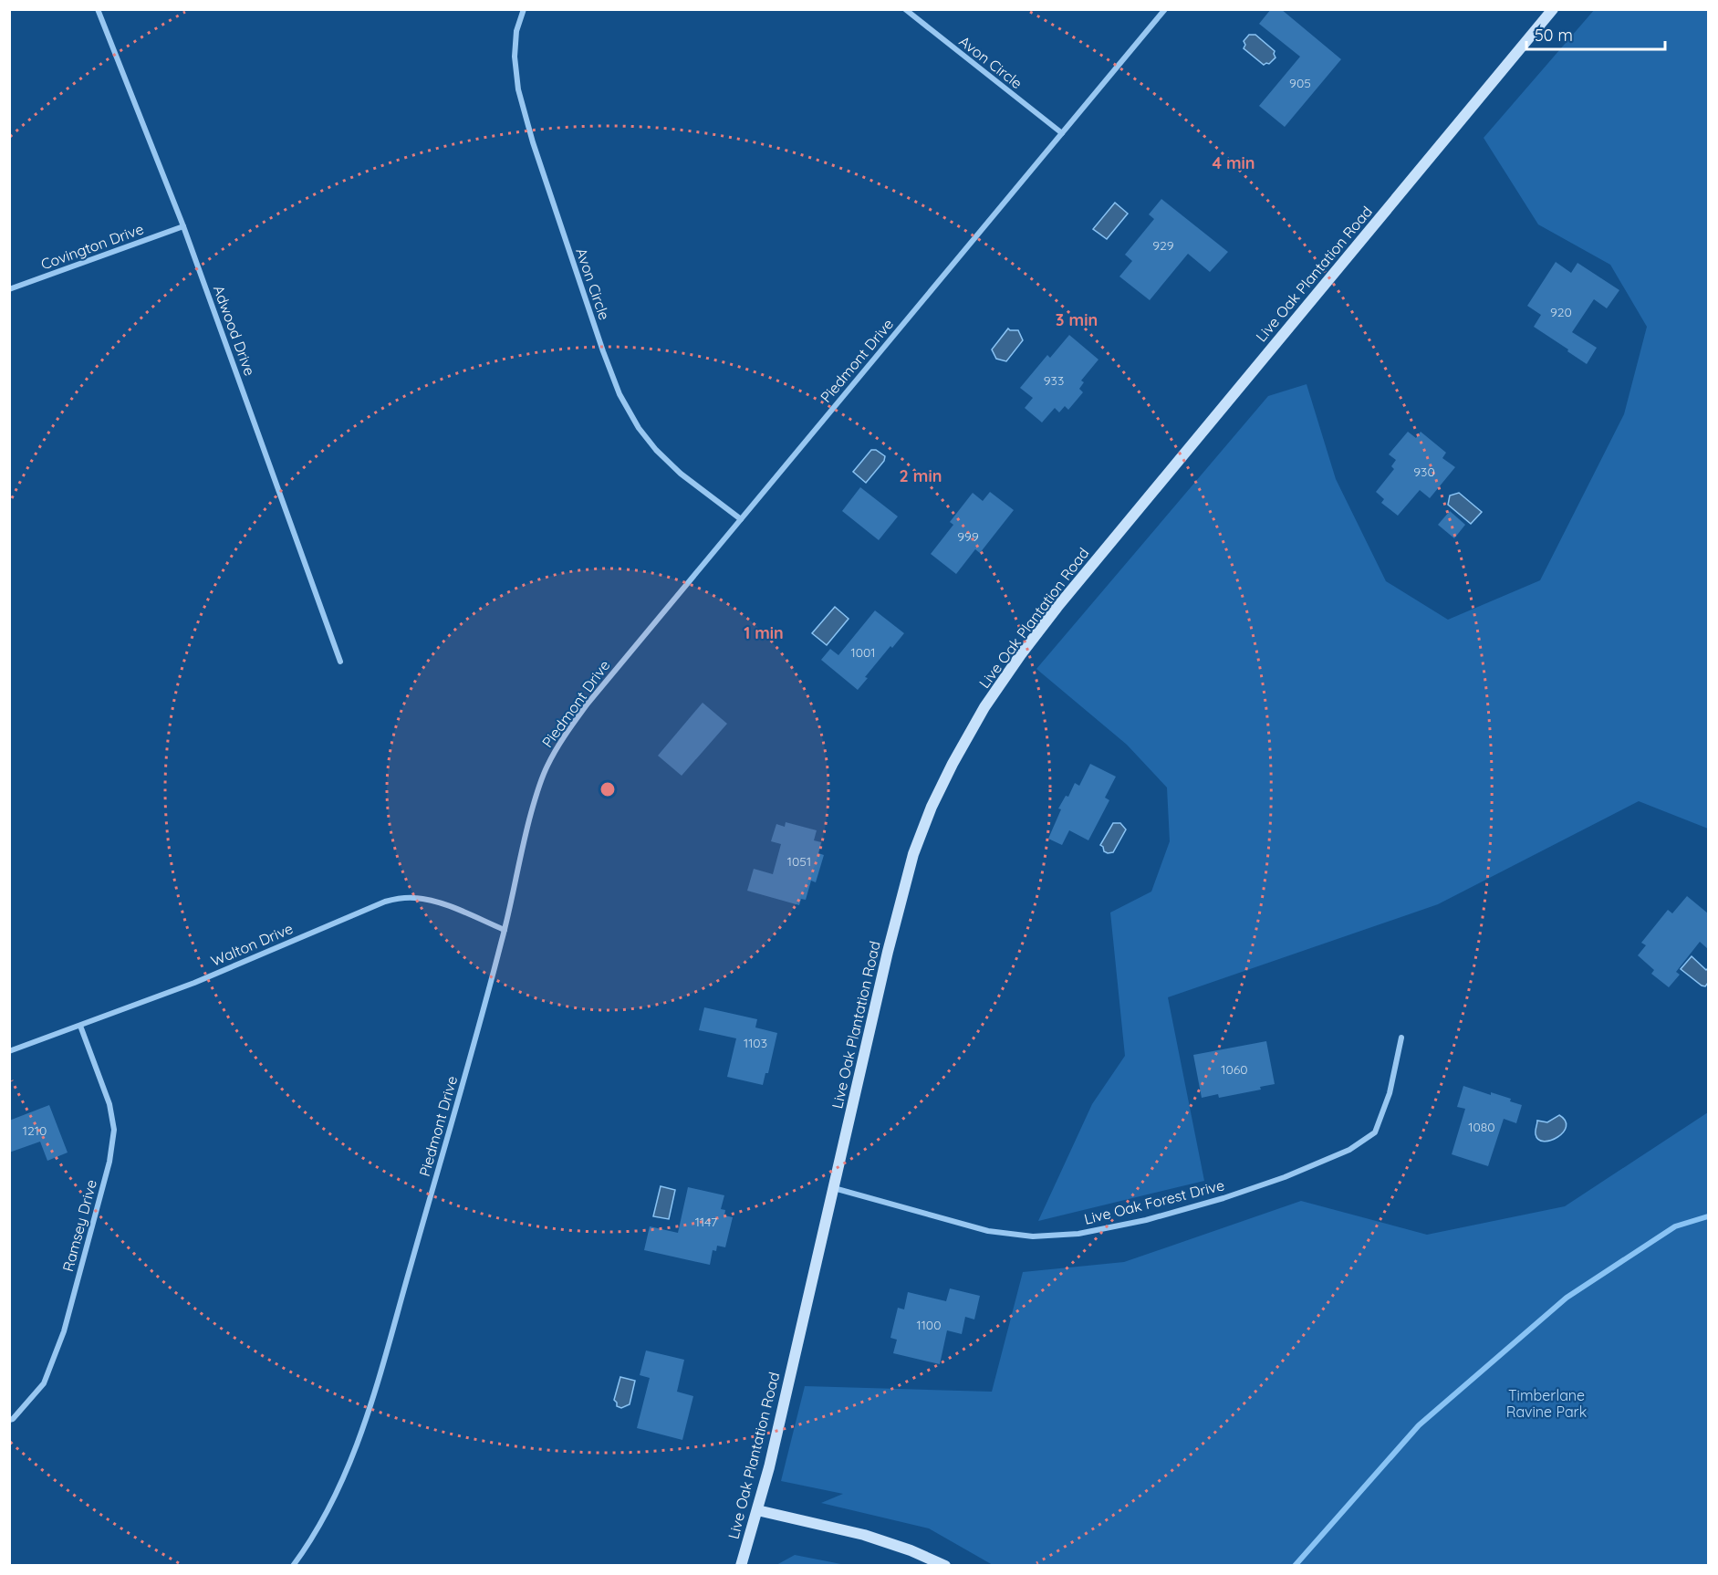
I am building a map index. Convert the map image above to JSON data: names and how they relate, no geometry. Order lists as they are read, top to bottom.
{
  "streets": {
    "street": [
      "Avon Circle",
      "Covington Drive",
      "Live Oak Plantation Road",
      "Adwood Drive",
      "Piedmont Drive",
      "Walton Drive",
      "Live Oak Forest Drive",
      "Ramsey Drive"
    ]
  },
  "crossings": [
    ["Avon Circle", "Piedmont Drive"],
    ["Covington Drive", "Adwood Drive"],
    ["Live Oak Plantation Road", "Live Oak Forest Drive"],
    ["Piedmont Drive", "Walton Drive"],
    ["Walton Drive", "Ramsey Drive"]
  ],
  "parks": ["Timberlane Ravine Park"],
  "house_numbers": [
    "905",
    "929",
    "920",
    "933",
    "930",
    "999",
    "1001",
    "1051",
    "1103",
    "1060",
    "1080",
    "1210",
    "1147",
    "1100"
  ],
  "scale_bar": "50 m",
  "rings": [
    "4 min",
    "3 min",
    "2 min",
    "1 min"
  ]
}
